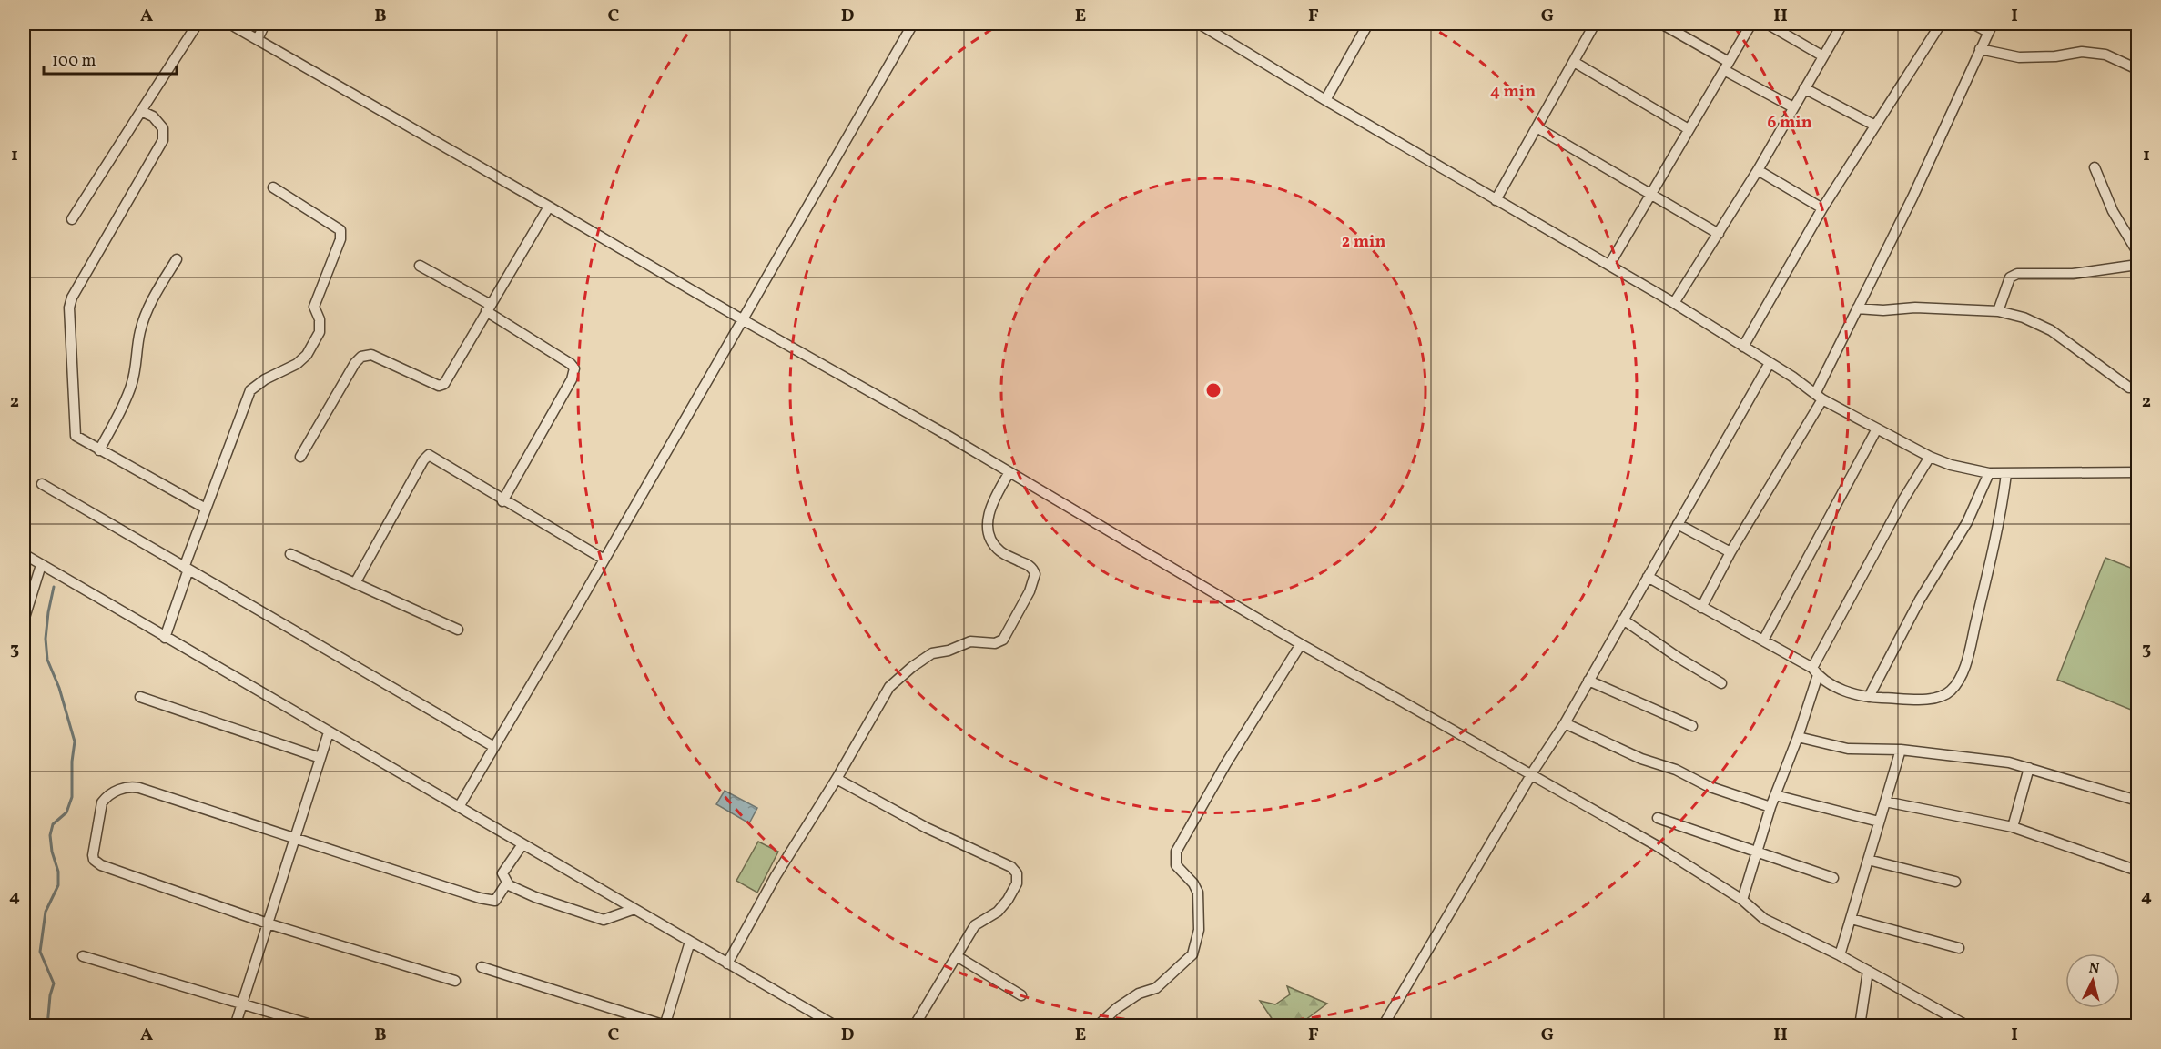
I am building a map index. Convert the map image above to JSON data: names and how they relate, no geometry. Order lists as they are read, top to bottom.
{
  "scale_bar": "100 m",
  "north": "top",
  "grid": {
    "columns": [
      "A",
      "B",
      "C",
      "D",
      "E",
      "F",
      "G",
      "H",
      "I"
    ],
    "rows": [
      "1",
      "2",
      "3",
      "4"
    ]
  },
  "rings": ["4 min", "6 min", "2 min"]
}
